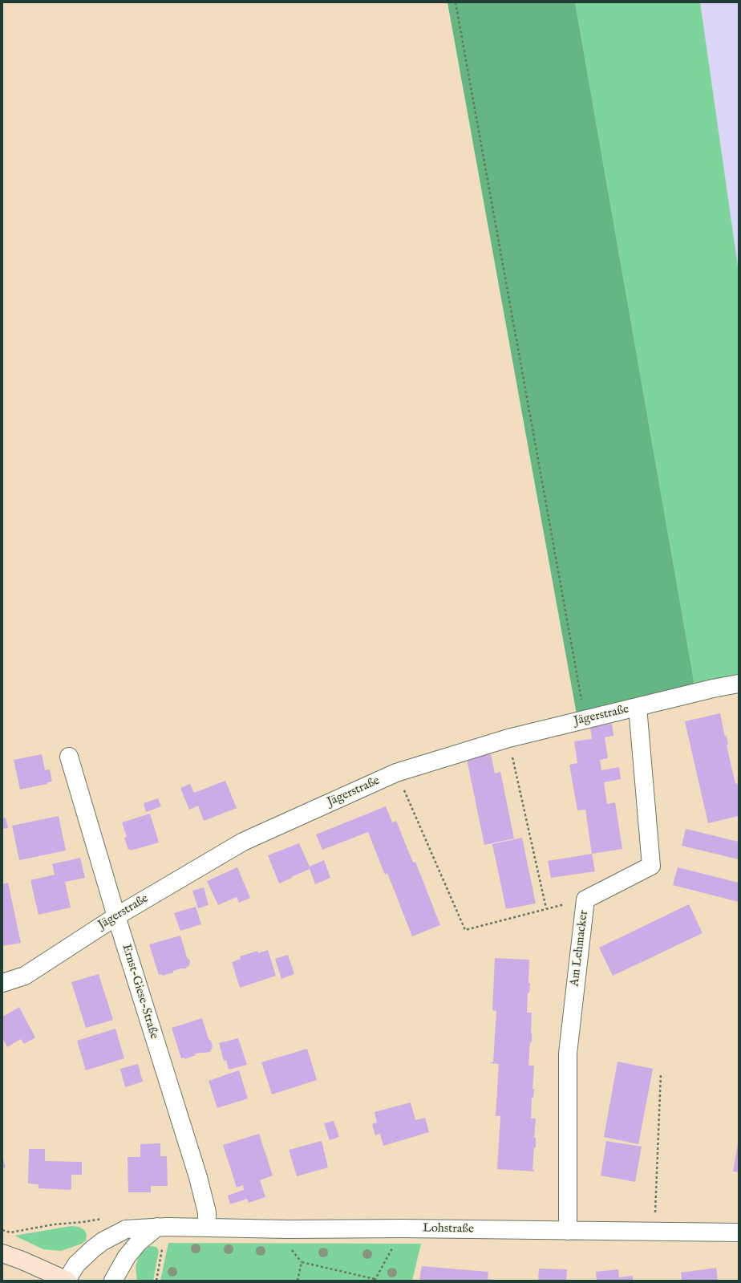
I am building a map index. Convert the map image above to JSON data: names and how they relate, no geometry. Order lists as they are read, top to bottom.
{
  "streets": {
    "street": [
      "Jägerstraße",
      "Am Lehmacker",
      "Ernst-Giese-Straße",
      "Lohstraße"
    ]
  },
  "crossings": [
    ["Jägerstraße", "Am Lehmacker"],
    ["Jägerstraße", "Ernst-Giese-Straße"],
    ["Am Lehmacker", "Lohstraße"],
    ["Ernst-Giese-Straße", "Lohstraße"]
  ]
}
